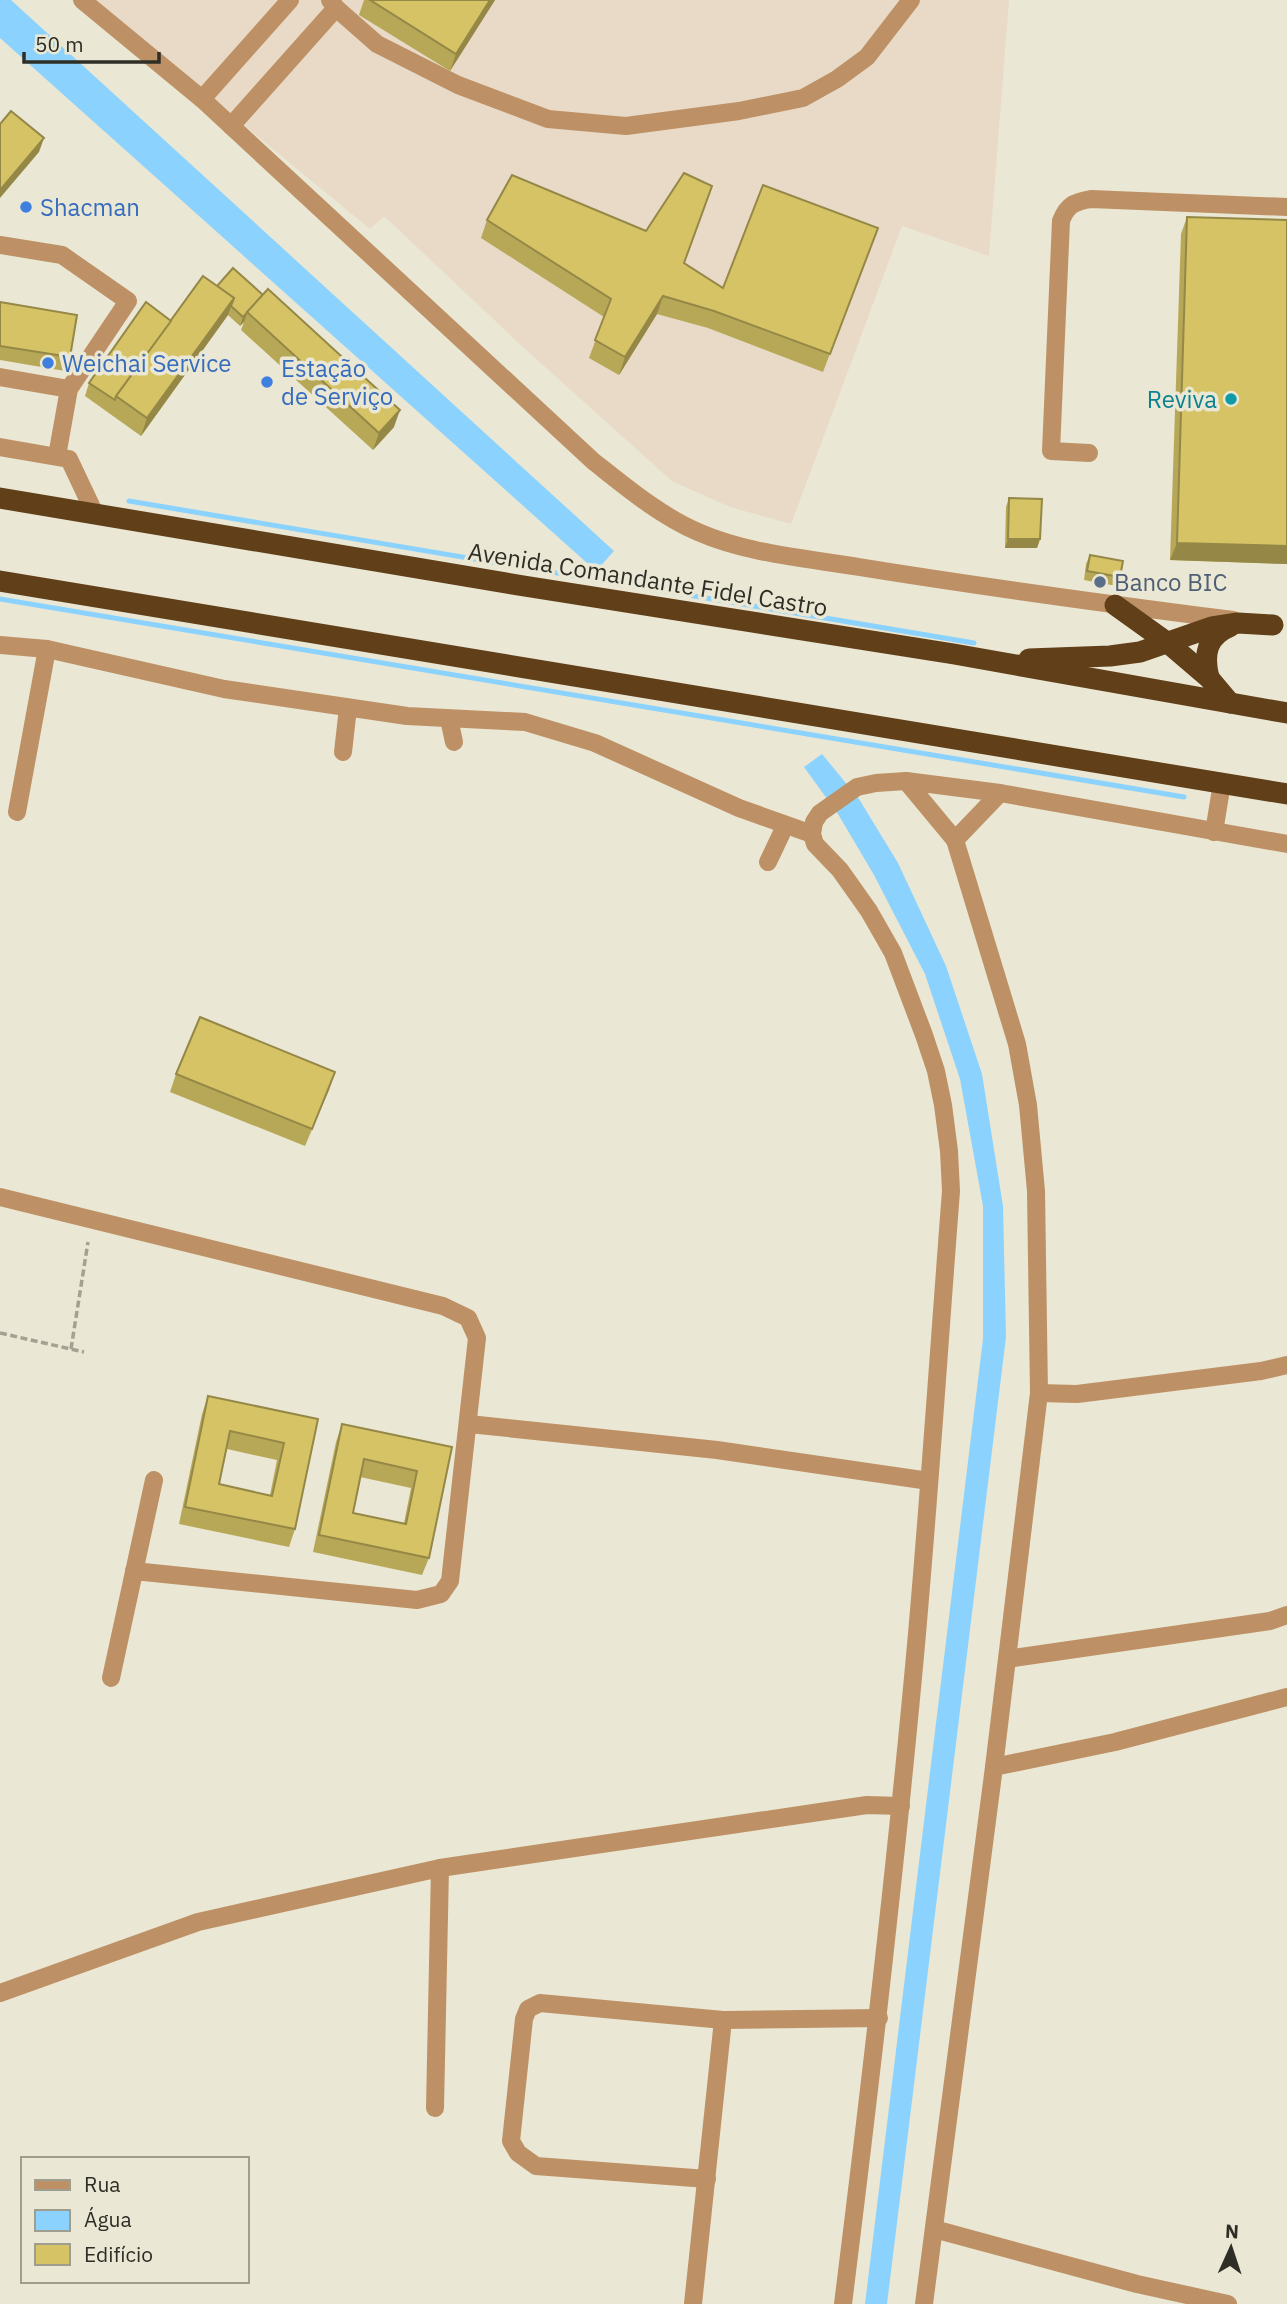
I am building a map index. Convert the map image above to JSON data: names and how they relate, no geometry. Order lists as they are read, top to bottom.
{
  "streets": {
    "highway": ["Avenida Comandante Fidel Castro"]
  },
  "places": [
    "Shacman",
    "Weichai Service",
    "Estação de Serviço",
    "Reviva",
    "Banco BIC"
  ],
  "legend": ["Rua", "Água", "Edifício"],
  "scale_bar": "50 m",
  "north": "top"
}
